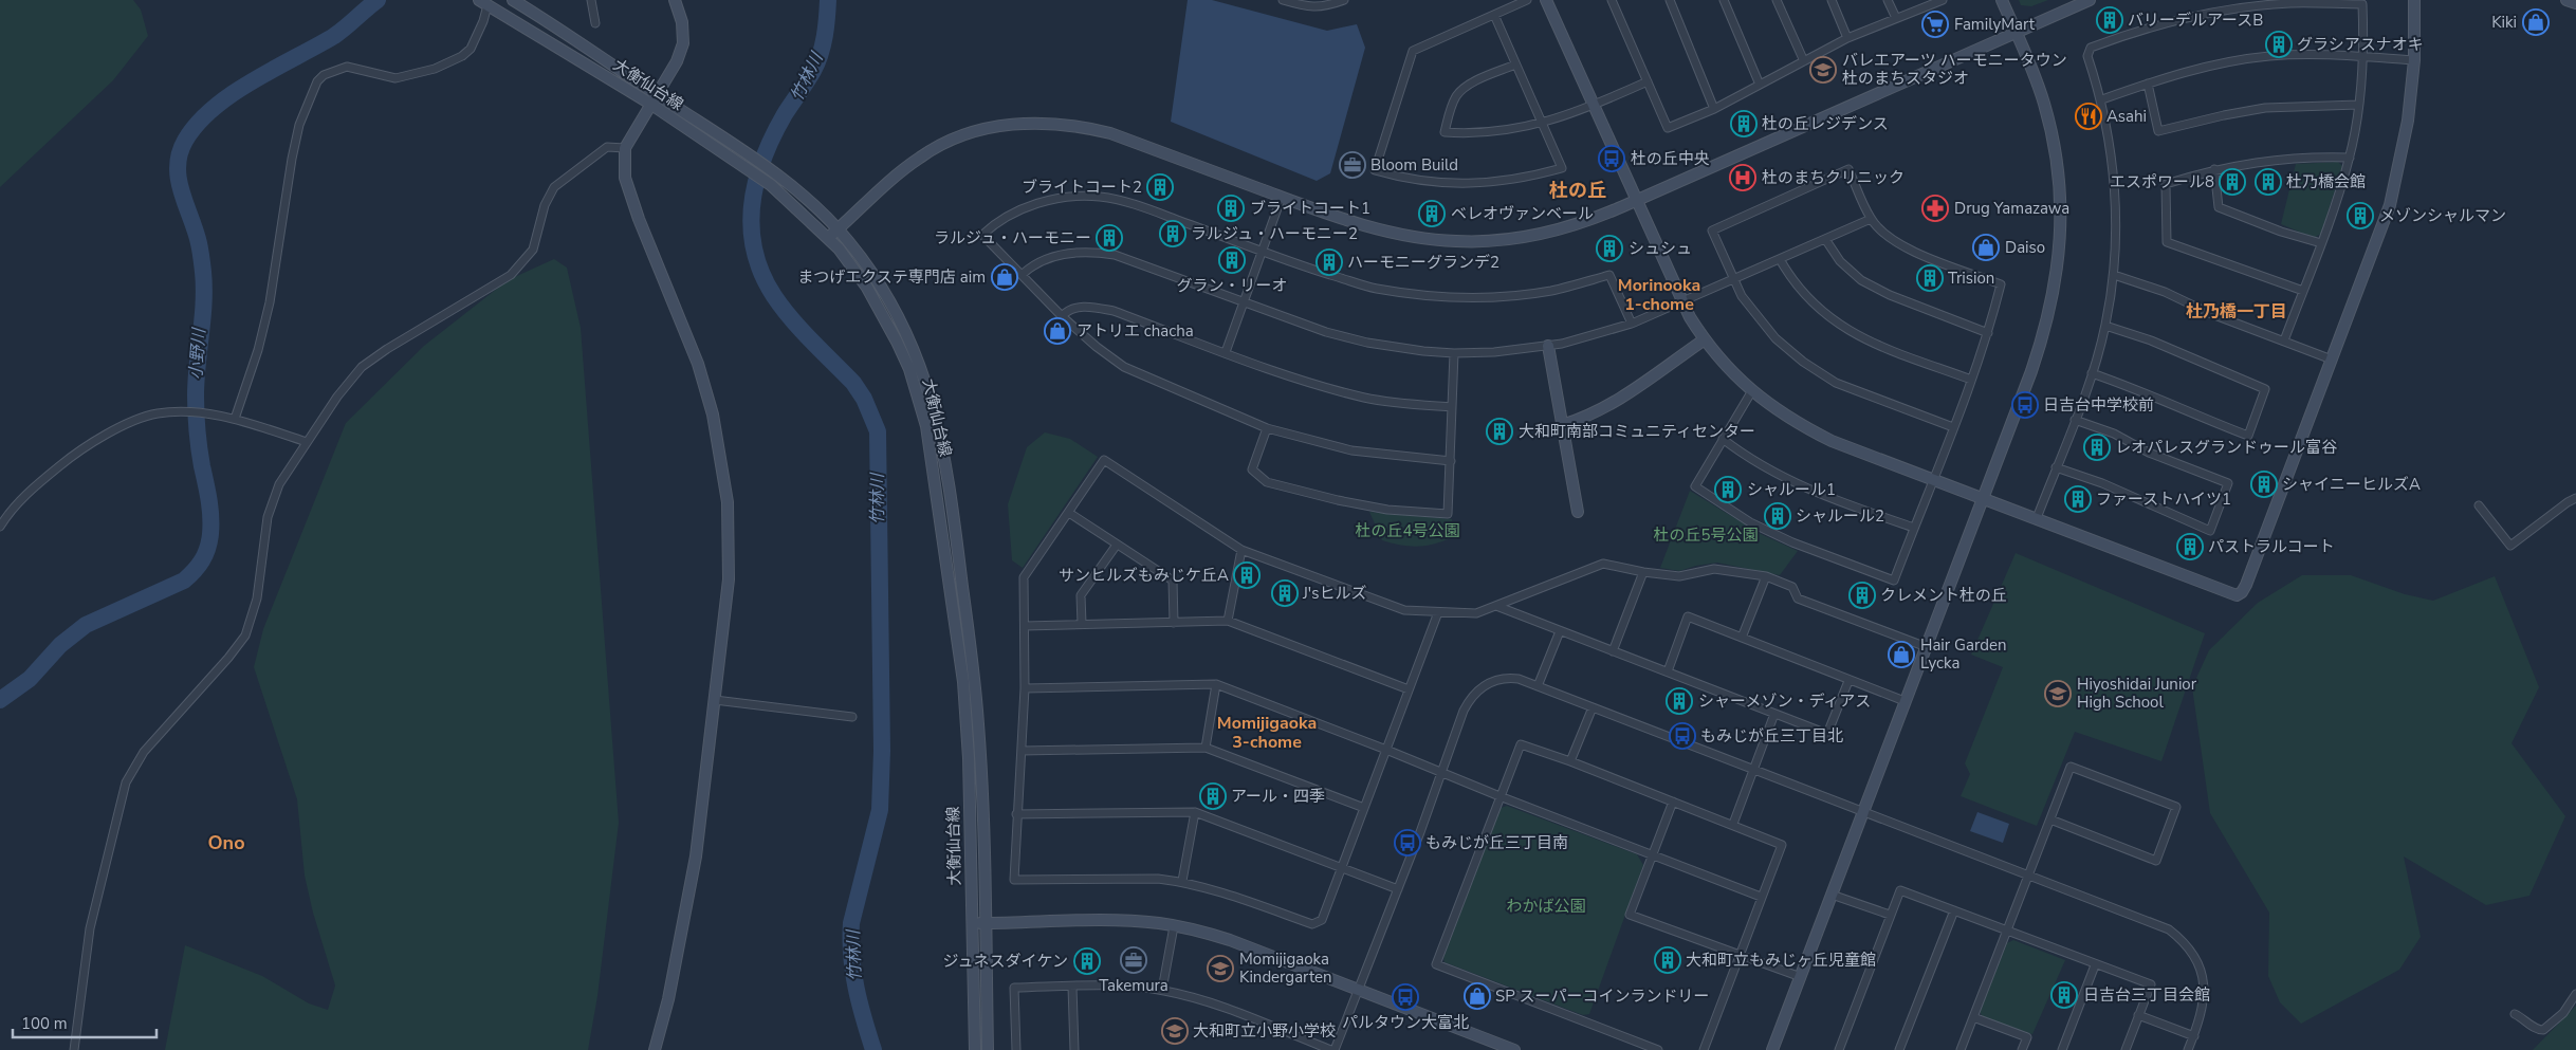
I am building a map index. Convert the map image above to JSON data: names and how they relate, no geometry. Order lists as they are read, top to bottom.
{
  "streets": {
    "street": ["大衡仙台線"]
  },
  "districts": [
    "杜の丘",
    "Morinooka 1-chome",
    "杜乃橋一丁目",
    "Momijigaoka 3-chome",
    "Ono"
  ],
  "water": ["竹林川", "小野川"],
  "parks": ["杜の丘4号公園", "杜の丘5号公園", "わかば公園"],
  "places": {
    "building": [
      "バリーデルアースB",
      "グラシアスナオキ",
      "杜の丘レジデンス",
      "エスポワール8",
      "杜乃橋会館",
      "ブライトコート2",
      "ブライトコート1",
      "ベレオヴァンベール",
      "メゾンシャルマン",
      "ラルジュ・ハーモニー2",
      "ラルジュ・ハーモニー",
      "シュシュ",
      "グラン・リーオ",
      "ハーモニーグランデ2",
      "Trision",
      "大和町南部コミュニティセンター",
      "レオパレスグランドゥール富谷",
      "シャイニーヒルズA",
      "シャルール1",
      "ファーストハイツ1",
      "シャルール2",
      "パストラルコート",
      "サンヒルズもみじケ丘A",
      "J'sヒルズ",
      "クレメント杜の丘",
      "シャーメゾン・ディアス",
      "アール・四季",
      "大和町立もみじヶ丘児童館",
      "ジュネスダイケン",
      "日吉台三丁目会館"
    ],
    "shop": [
      "Kiki",
      "Daiso",
      "まつげエクステ専門店 aim",
      "アトリエ chacha",
      "Hair Garden Lycka",
      "SP スーパーコインランドリー"
    ],
    "supermarket": ["FamilyMart"],
    "school or university": [
      "バレエアーツ ハーモニータウン 杜のまちスタジオ",
      "Hiyoshidai Junior High School",
      "Momijigaoka Kindergarten",
      "大和町立小野小学校"
    ],
    "restaurant": ["Asahi"],
    "bus stop": [
      "杜の丘中央",
      "日吉台中学校前",
      "もみじが丘三丁目北",
      "もみじが丘三丁目南",
      "パルタウン大富北"
    ],
    "office": ["Bloom Build", "Takemura"],
    "hospital": ["杜のまちクリニック"],
    "pharmacy": ["Drug Yamazawa"]
  },
  "scale_bar": "100 m"
}
